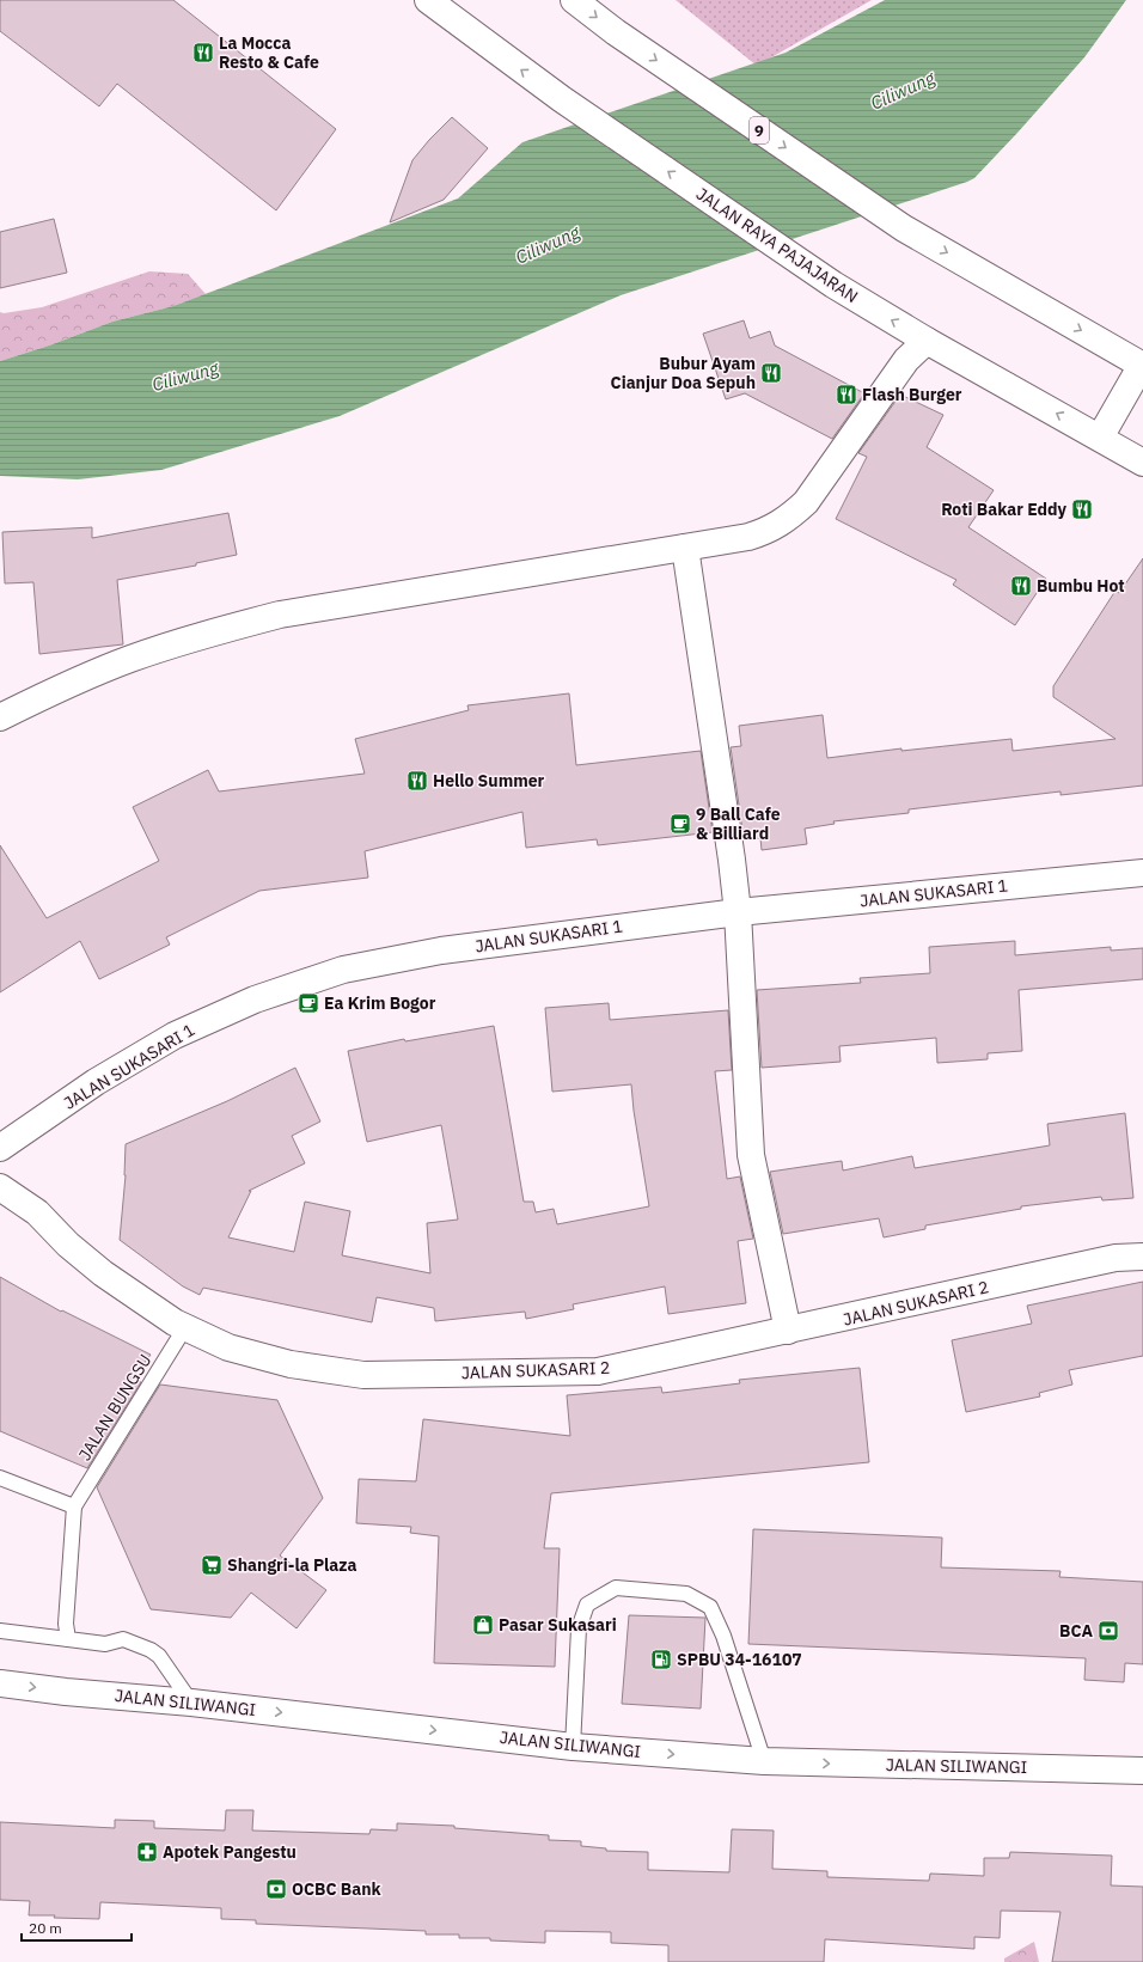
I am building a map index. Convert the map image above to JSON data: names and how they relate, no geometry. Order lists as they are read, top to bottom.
{
  "streets": {
    "main road": [
      "9",
      "JALAN RAYA PAJAJARAN",
      "JALAN SUKASARI 1",
      "JALAN SUKASARI 2",
      "JALAN SILIWANGI"
    ],
    "lane": ["JALAN BUNGSU"]
  },
  "crossings": [
    ["JALAN SUKASARI 2", "JALAN BUNGSU"]
  ],
  "one_way": ["JALAN SILIWANGI"],
  "water": ["Ciliwung"],
  "places": {
    "restaurant": [
      "La Mocca Resto & Cafe",
      "Bubur Ayam Cianjur Doa Sepuh",
      "Flash Burger",
      "Roti Bakar Eddy",
      "Bumbu Hot",
      "Hello Summer"
    ],
    "cafe": ["9 Ball Cafe & Billiard", "Ea Krim Bogor"],
    "supermarket": ["Shangri-la Plaza"],
    "shop": ["Pasar Sukasari"],
    "bank": ["BCA", "OCBC Bank"],
    "fuel station": ["SPBU 34-16107"],
    "pharmacy": ["Apotek Pangestu"]
  },
  "scale_bar": "20 m"
}
